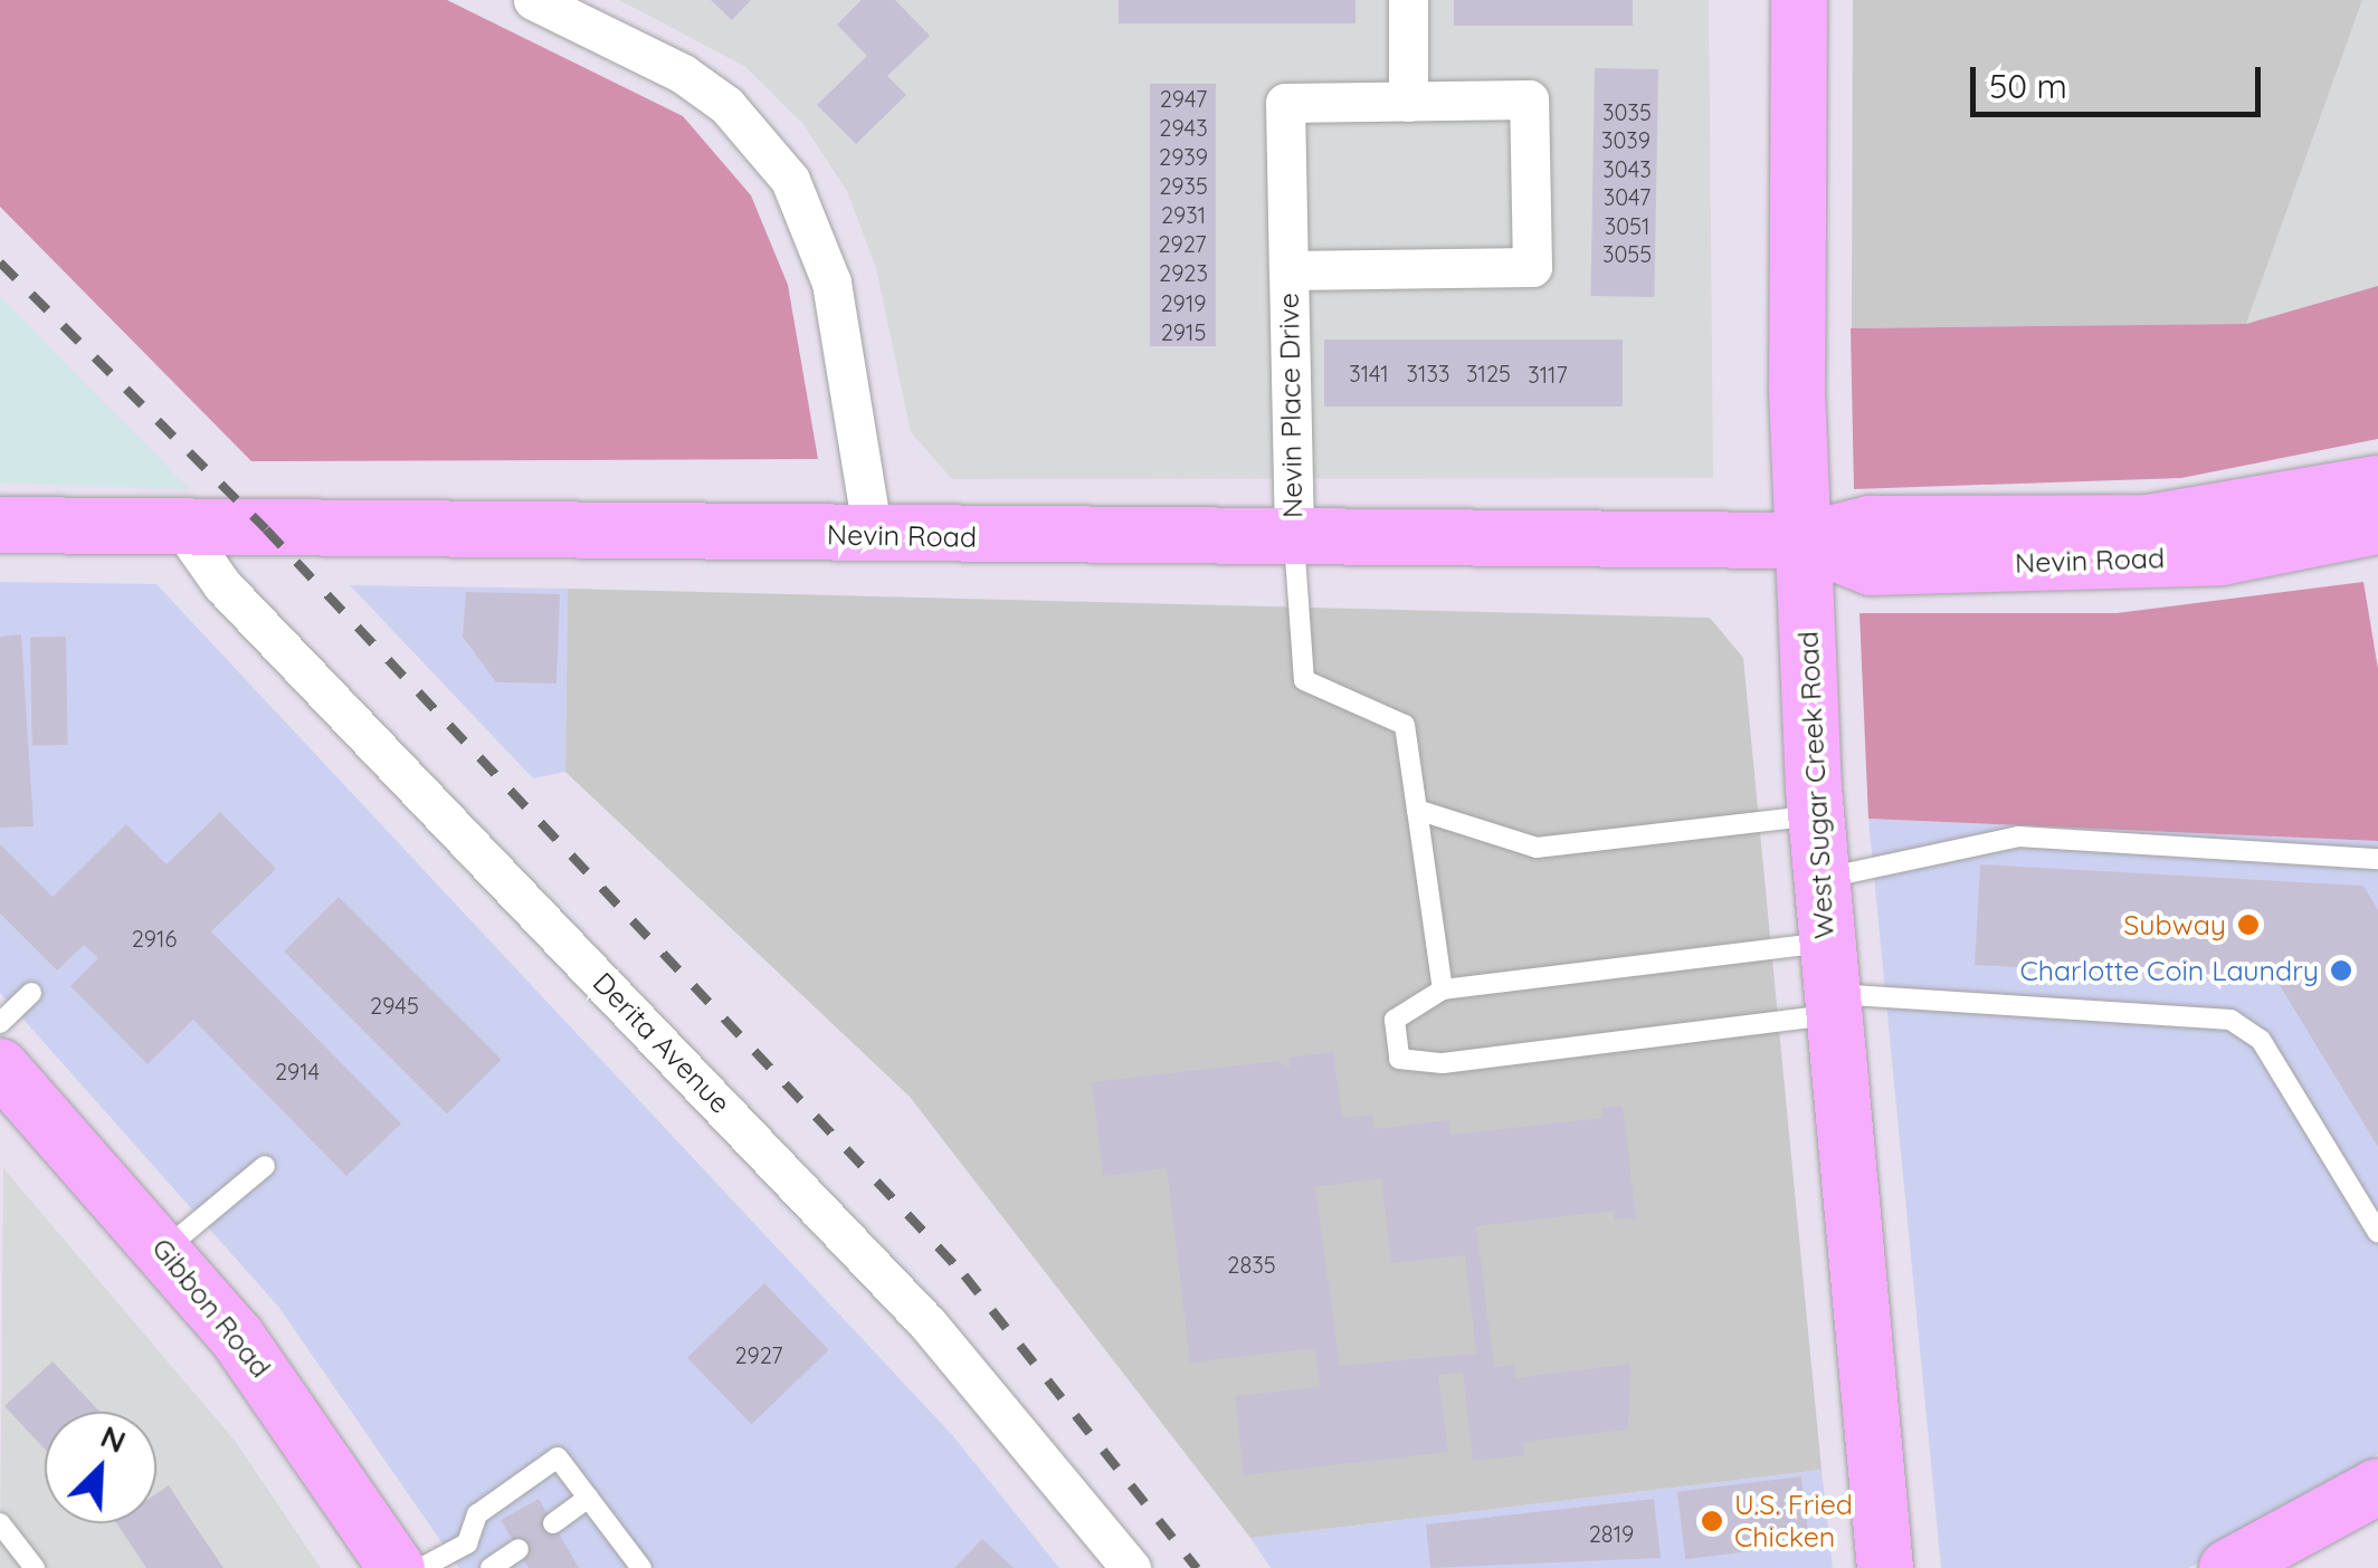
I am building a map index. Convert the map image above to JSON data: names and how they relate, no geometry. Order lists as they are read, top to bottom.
{
  "streets": {
    "main road": ["Nevin Road", "West Sugar Creek Road", "Gibbon Road"],
    "street": ["Nevin Place Drive", "Derita Avenue"]
  },
  "crossings": [
    ["Nevin Place Drive", "Nevin Road"],
    ["Nevin Road", "West Sugar Creek Road"],
    ["Nevin Road", "Derita Avenue"]
  ],
  "places": ["Subway", "Charlotte Coin Laundry", "U.S. Fried Chicken"],
  "house_numbers": [
    "2947",
    "3035",
    "2943",
    "3039",
    "2939",
    "3043",
    "2935",
    "3047",
    "2931",
    "3051",
    "2927",
    "3055",
    "2923",
    "2919",
    "2915",
    "3141",
    "3133",
    "3125",
    "3117",
    "2916",
    "2945",
    "2914",
    "2835",
    "2927",
    "2819"
  ],
  "scale_bar": "50 m",
  "north": "top right"
}
